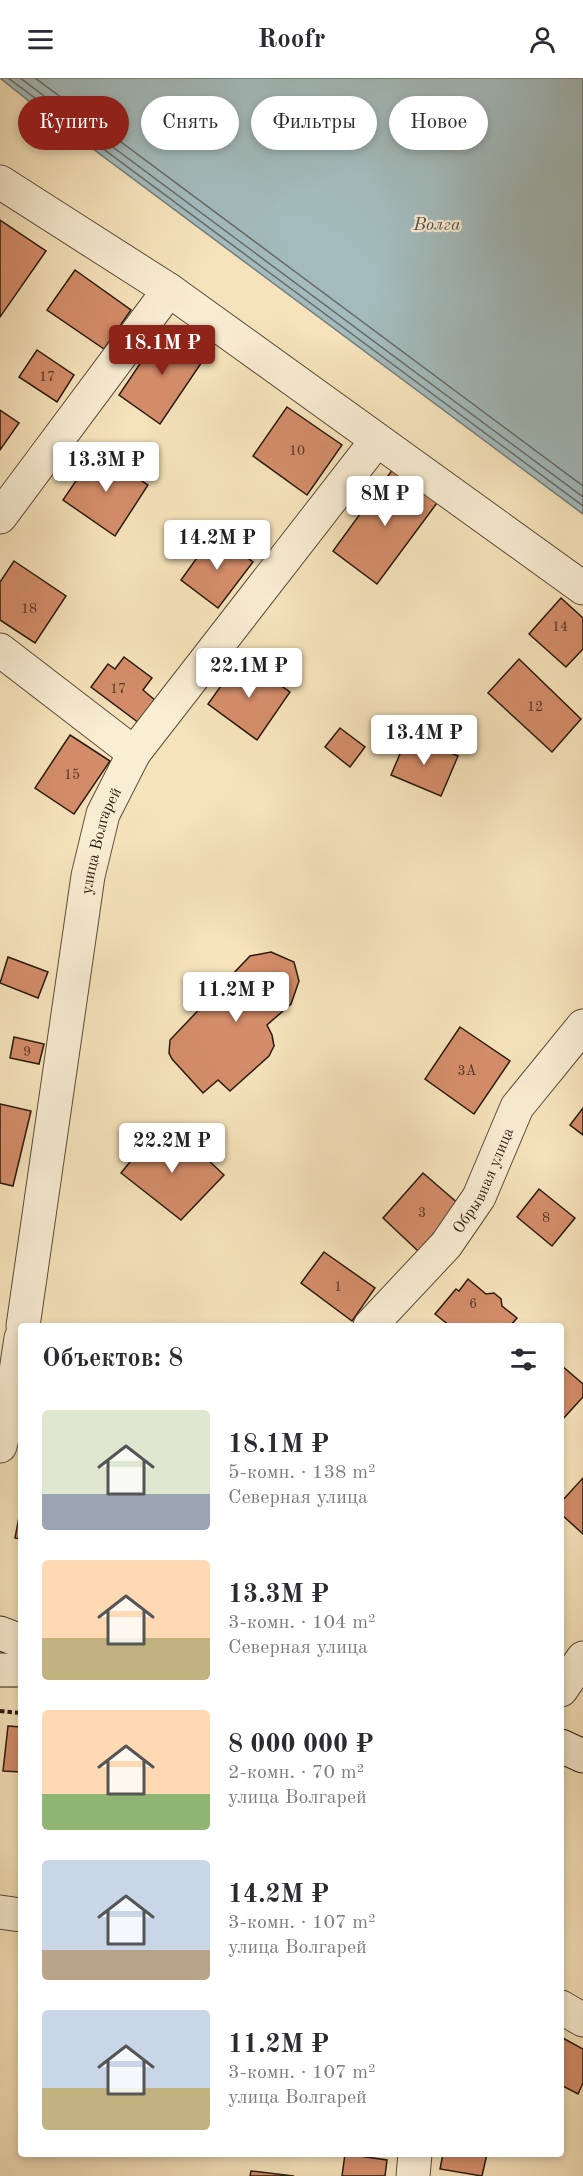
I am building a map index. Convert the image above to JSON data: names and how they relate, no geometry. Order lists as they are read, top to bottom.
{
  "streets": {
    "street": ["улица Волгарей", "Обрывная улица"]
  },
  "water": ["Волга"],
  "house_numbers": [
    "17",
    "10",
    "18",
    "14",
    "17",
    "12",
    "15",
    "9",
    "3А",
    "3",
    "8",
    "1",
    "6"
  ],
  "page": {
    "header": "Roofr",
    "chip": [
      "Купить",
      "Снять",
      "Фильтры",
      "Новое"
    ],
    "price": [
      "18.1M ₽",
      "13.3M ₽",
      "8M ₽",
      "14.2M ₽",
      "22.1M ₽",
      "13.4M ₽",
      "11.2M ₽",
      "22.2M ₽"
    ],
    "heading": "Объектов: 8",
    "list": [
      {
        "name": "18.1M ₽",
        "note": "5-комн. · 138 m² · Северная улица"
      },
      {
        "name": "13.3M ₽",
        "note": "3-комн. · 104 m² · Северная улица"
      },
      {
        "name": "8 000 000 ₽",
        "note": "2-комн. · 70 m² · улица Волгарей"
      },
      {
        "name": "14.2M ₽",
        "note": "3-комн. · 107 m² · улица Волгарей"
      },
      {
        "name": "11.2M ₽",
        "note": "3-комн. · 107 m² · улица Волгарей"
      }
    ]
  }
}
